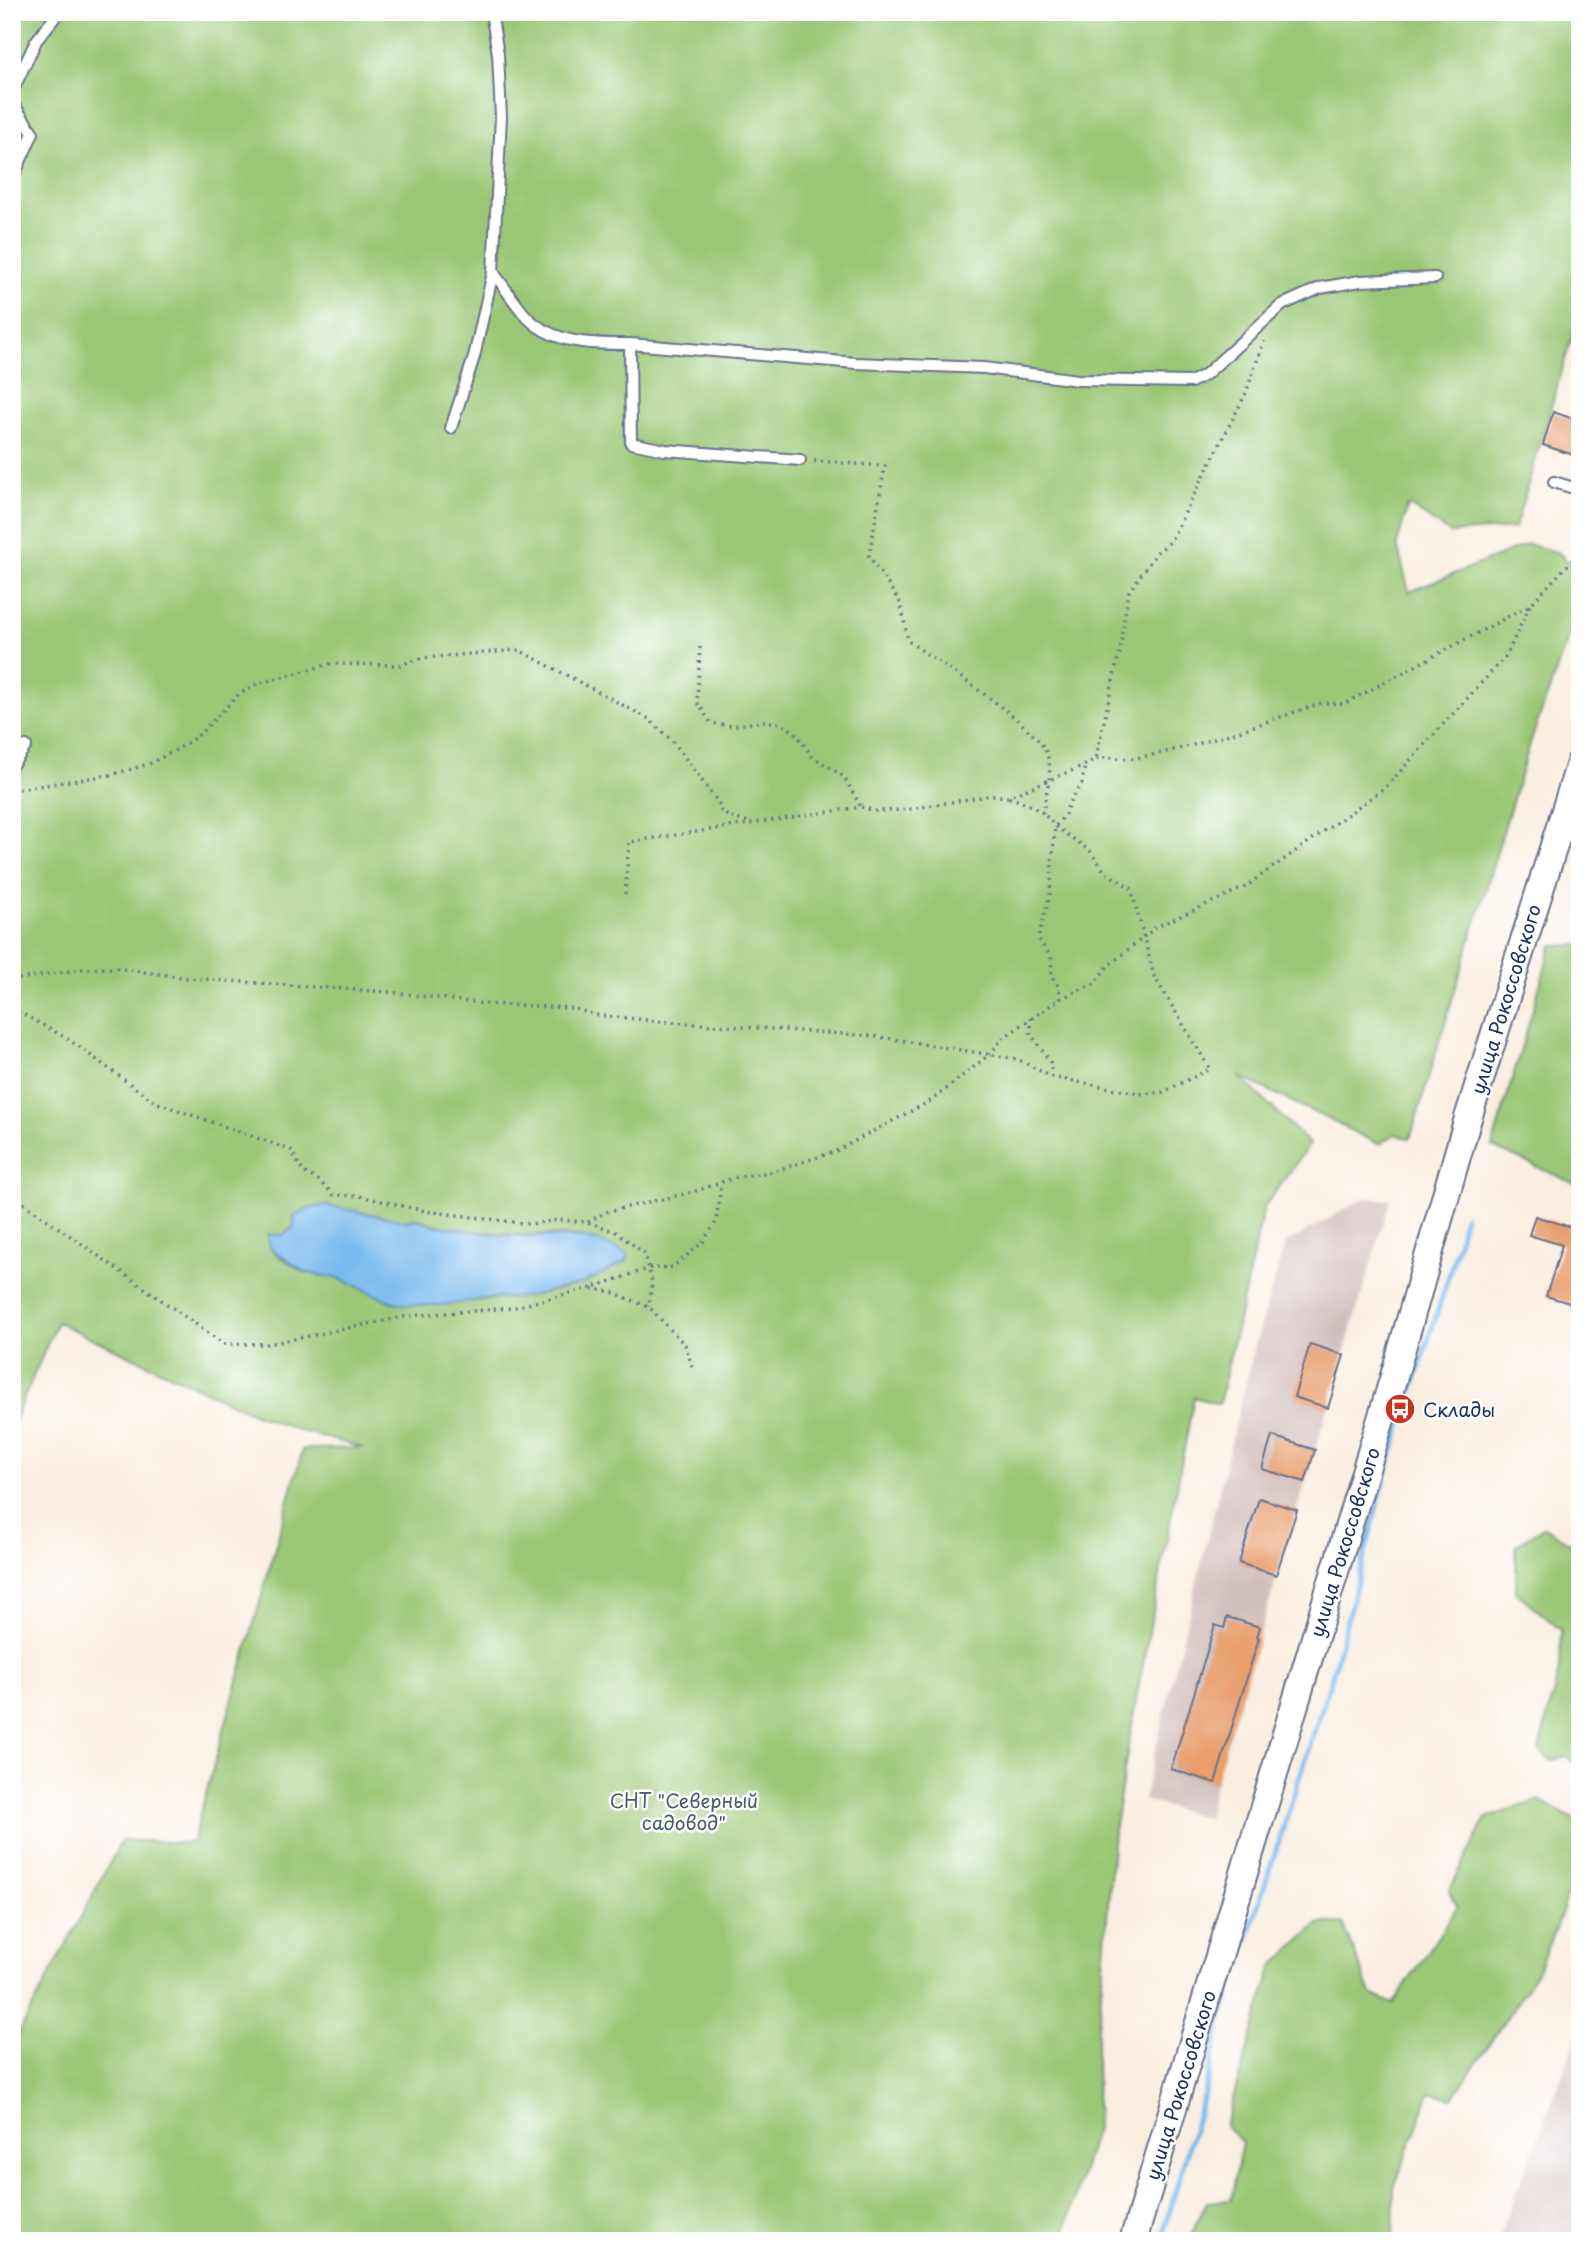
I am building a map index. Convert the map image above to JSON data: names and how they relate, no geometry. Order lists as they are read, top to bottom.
{
  "streets": {
    "street": ["улица Рокоссовского"]
  },
  "parks": ["СНТ \"Северный садовод\""],
  "places": {
    "bus stop": ["Склады"]
  }
}
